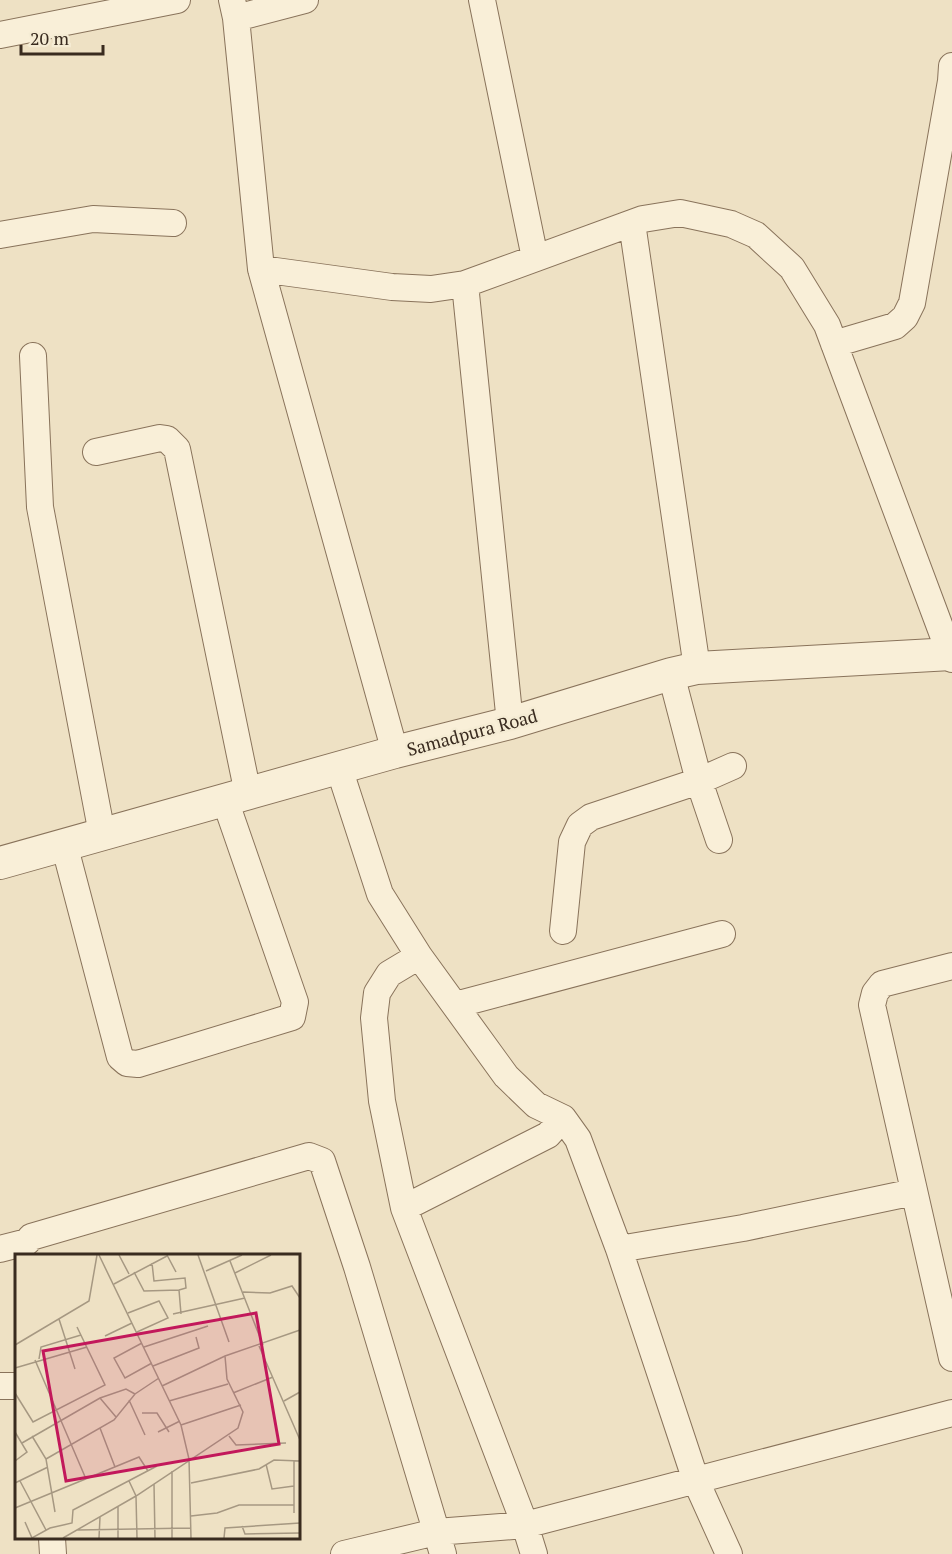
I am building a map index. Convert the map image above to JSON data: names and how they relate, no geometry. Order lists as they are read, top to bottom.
{
  "streets": {
    "street": ["Samadpura Road"]
  },
  "scale_bar": "20 m"
}
